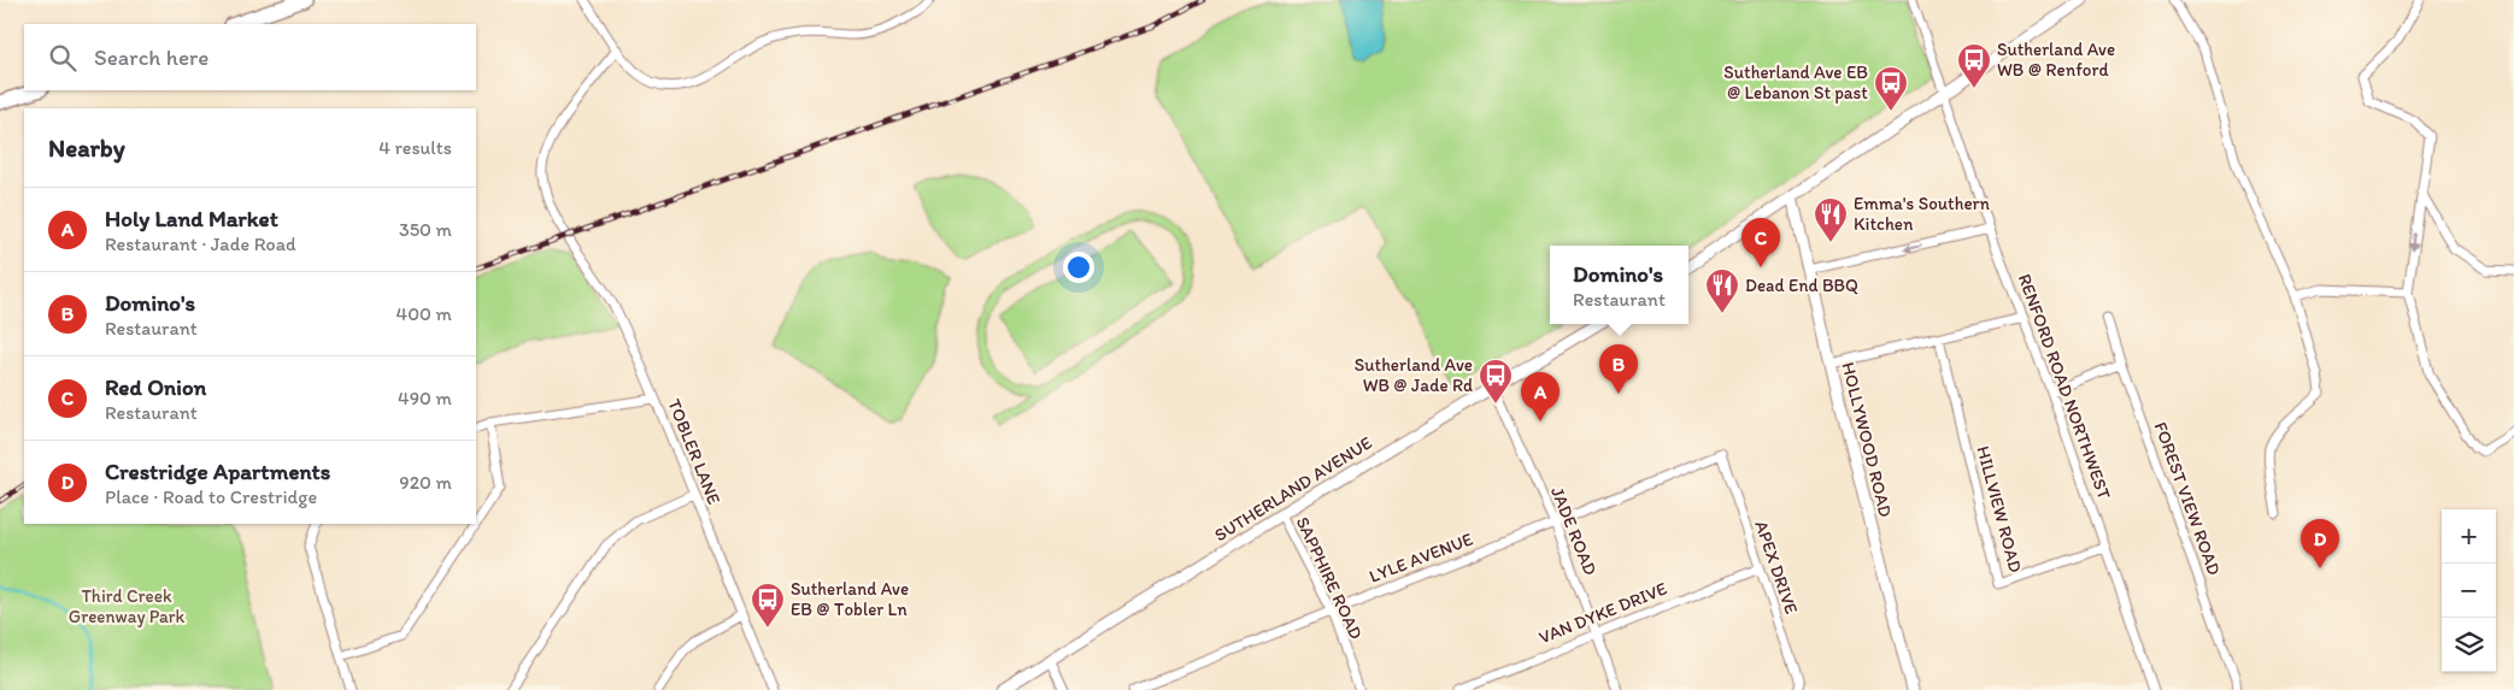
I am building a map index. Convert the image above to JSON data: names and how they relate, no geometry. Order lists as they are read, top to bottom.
{
  "streets": {
    "street": [
      "RENFORD ROAD NORTHWEST",
      "HOLLYWOOD ROAD",
      "TOBLER LANE",
      "SUTHERLAND AVENUE",
      "FOREST VIEW ROAD",
      "HILLVIEW ROAD",
      "JADE ROAD",
      "LYLE AVENUE",
      "APEX DRIVE",
      "SAPPHIRE ROAD",
      "VAN DYKE DRIVE"
    ]
  },
  "crossings": [
    ["RENFORD ROAD NORTHWEST", "HILLVIEW ROAD"],
    ["SUTHERLAND AVENUE", "JADE ROAD"],
    ["SUTHERLAND AVENUE", "SAPPHIRE ROAD"],
    ["JADE ROAD", "LYLE AVENUE"],
    ["JADE ROAD", "VAN DYKE DRIVE"],
    ["LYLE AVENUE", "APEX DRIVE"],
    ["LYLE AVENUE", "SAPPHIRE ROAD"],
    ["APEX DRIVE", "VAN DYKE DRIVE"]
  ],
  "parks": ["Third Creek Greenway Park"],
  "places": {
    "bus stop": [
      "Sutherland Ave WB @ Renford",
      "Sutherland Ave EB @ Lebanon St past",
      "Sutherland Ave WB @ Jade Rd",
      "Sutherland Ave EB @ Tobler Ln"
    ],
    "restaurant": ["Emma's Southern Kitchen", "Dead End BBQ"]
  },
  "page": {
    "search": "Search here",
    "heading": ["Nearby", "4 results"],
    "list": [
      {
        "mark": "A",
        "name": "Holy Land Market",
        "note": "Restaurant · Jade Road",
        "value": "350 m"
      },
      {
        "mark": "B",
        "name": "Domino's",
        "note": "Restaurant",
        "value": "400 m"
      },
      {
        "mark": "C",
        "name": "Red Onion",
        "note": "Restaurant",
        "value": "490 m"
      },
      {
        "mark": "D",
        "name": "Crestridge Apartments",
        "note": "Place · Road to Crestridge",
        "value": "920 m"
      }
    ],
    "pins": [
      "C",
      "B",
      "A",
      "D"
    ],
    "popup": ["Domino's", "Restaurant"],
    "map_buttons": ["+", "−"]
  }
}
